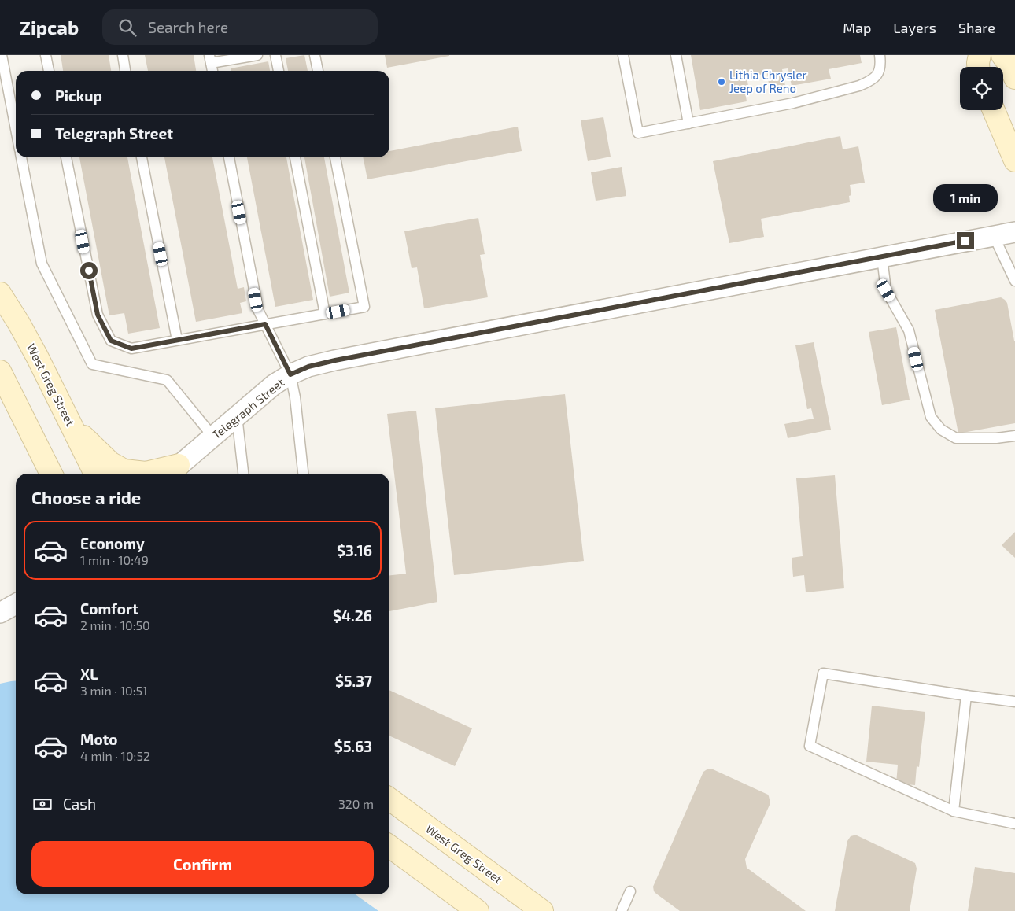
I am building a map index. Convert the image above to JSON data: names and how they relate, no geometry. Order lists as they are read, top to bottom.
{
  "streets": {
    "main road": ["West Greg Street"],
    "street": ["Telegraph Street"]
  },
  "places": ["Lithia Chrysler Jeep of Reno"],
  "page": {
    "header": "Zipcab",
    "search": "Search here",
    "nav": ["Map", "Layers", "Share"],
    "banner": ["Pickup", "Telegraph Street"],
    "bubble": "1 min",
    "heading": "Choose a ride",
    "list": [
      {
        "name": "Economy",
        "note": "1 min · 10:49",
        "value": "$3.16"
      },
      {
        "name": "Comfort",
        "note": "2 min · 10:50",
        "value": "$4.26"
      },
      {
        "name": "XL",
        "note": "3 min · 10:51",
        "value": "$5.37"
      },
      {
        "name": "Moto",
        "note": "4 min · 10:52",
        "value": "$5.63"
      }
    ],
    "pay": ["Cash", "320 m"],
    "buttons": "Confirm"
  }
}
